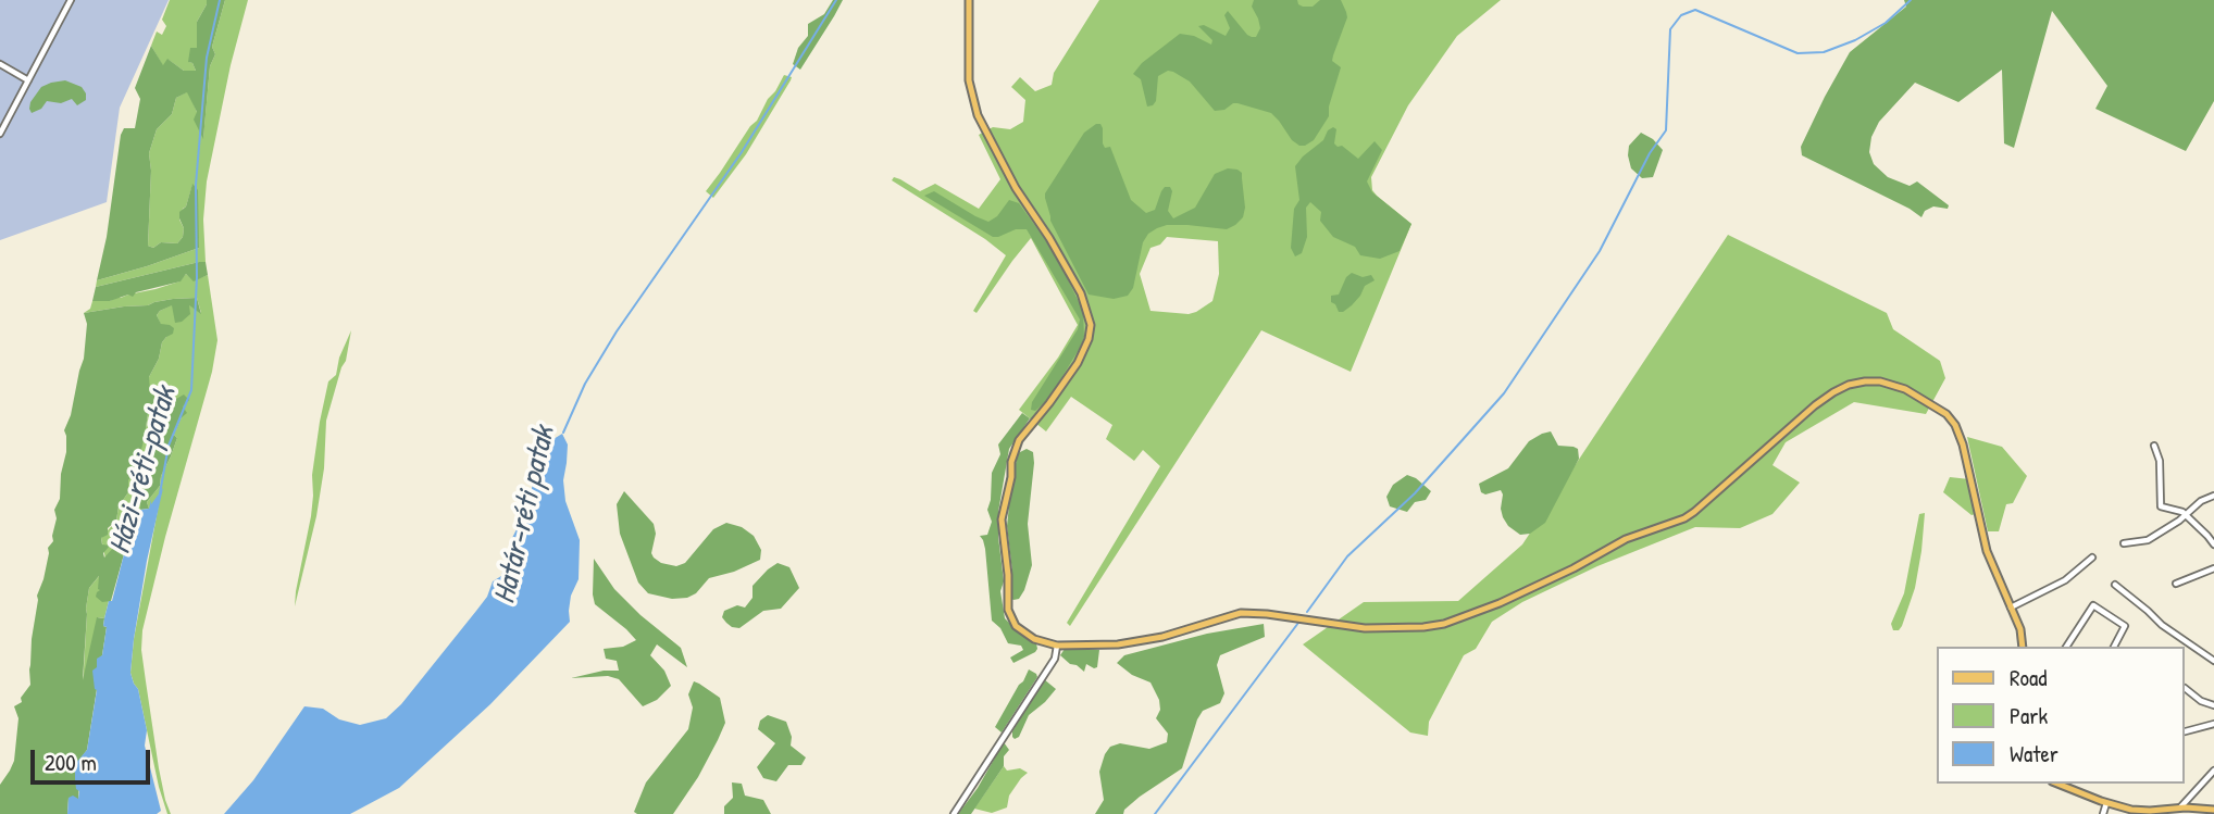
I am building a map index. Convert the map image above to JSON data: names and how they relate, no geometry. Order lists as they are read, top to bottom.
{
  "water": ["Házi-réti-patak", "Határ-réti patak"],
  "legend": ["Road", "Park", "Water"],
  "scale_bar": "200 m"
}
